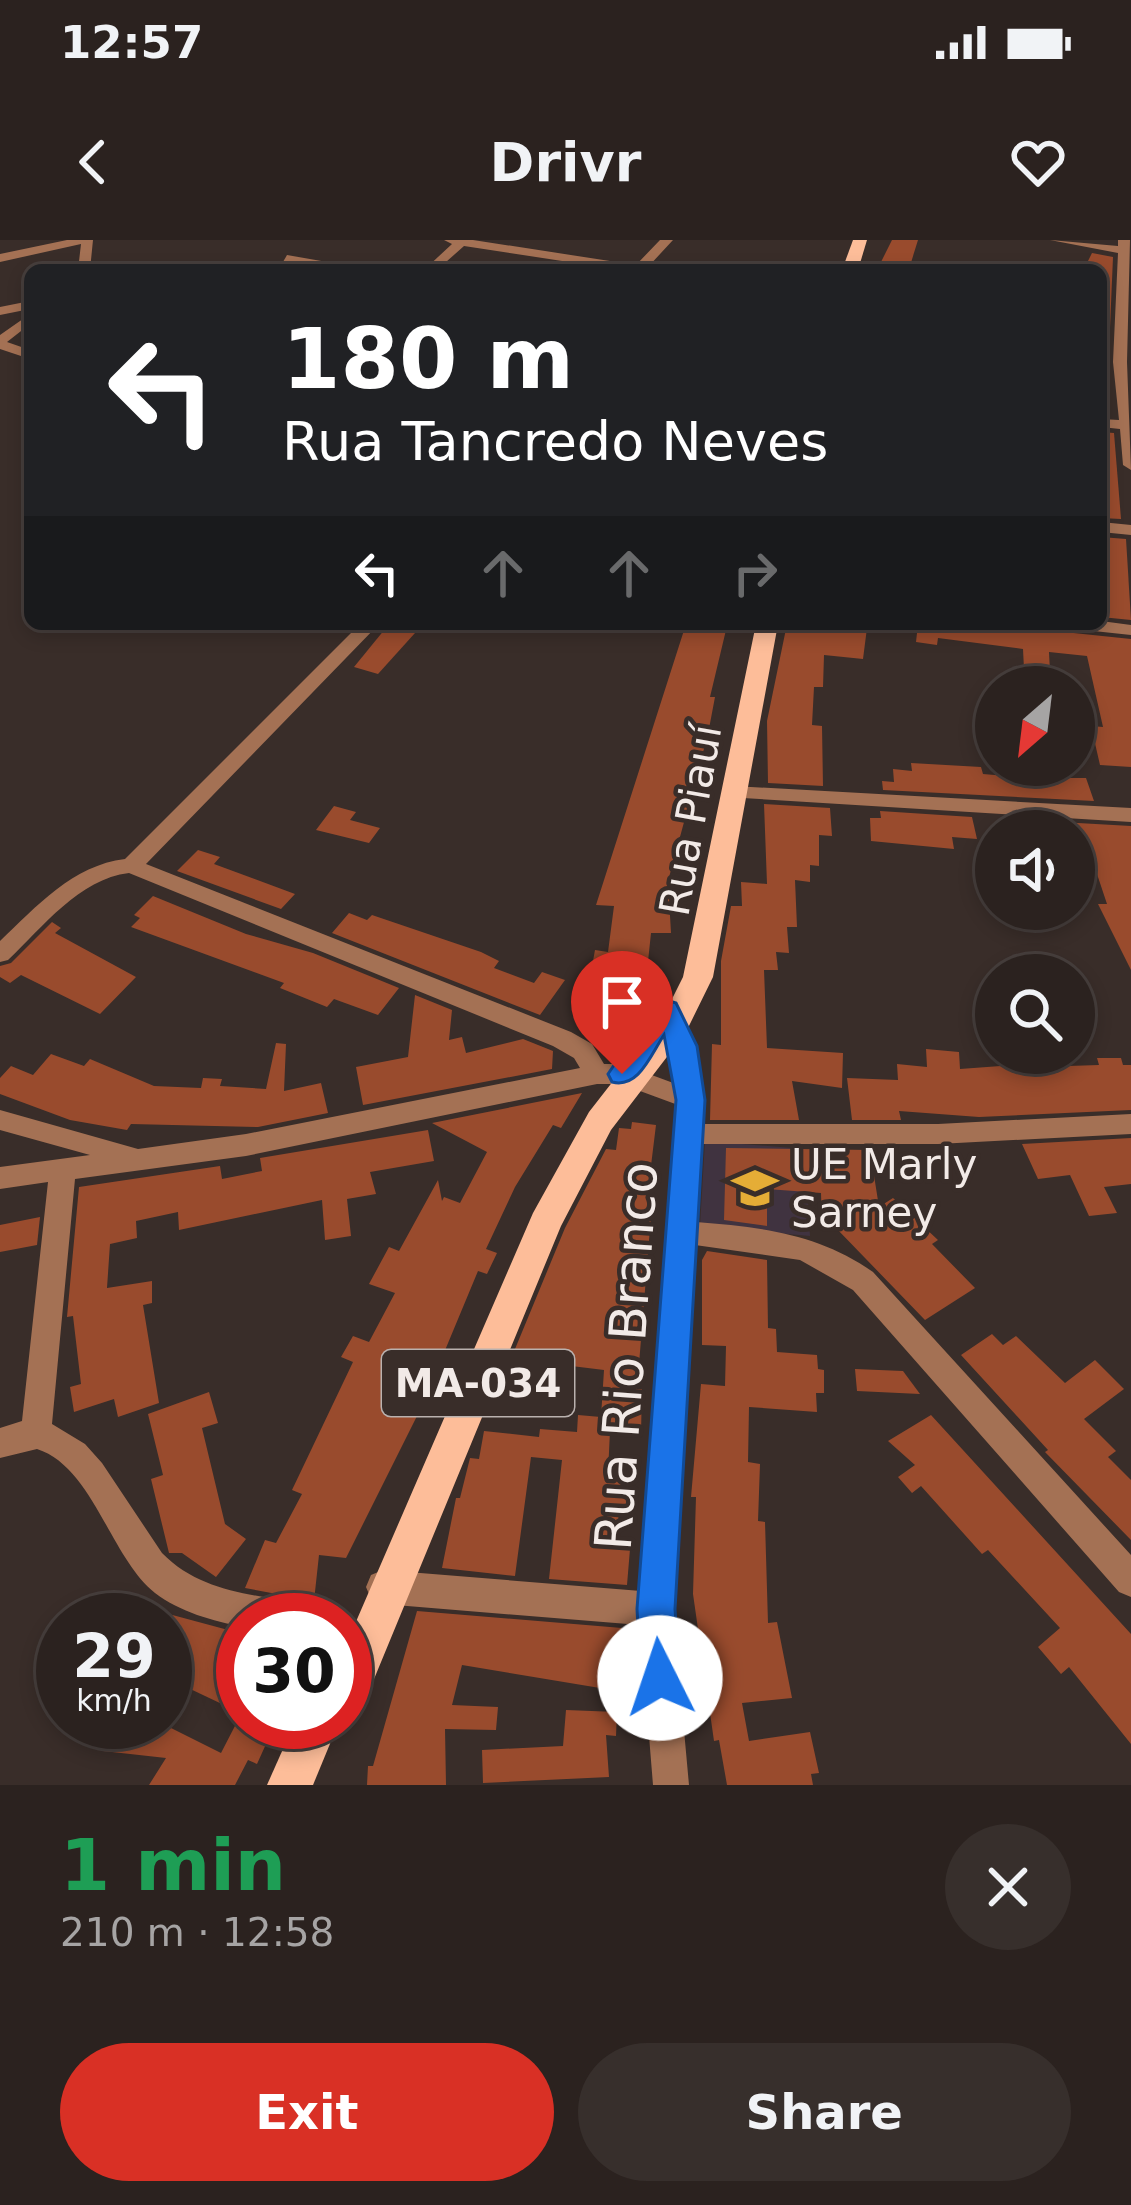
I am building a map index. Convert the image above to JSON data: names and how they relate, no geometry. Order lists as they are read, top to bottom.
{
  "streets": {
    "main road": ["Rua Piauí", "MA-034"],
    "street": ["Rua Rio Branco"]
  },
  "crossings": [
    ["Rua Piauí", "Rua Rio Branco"],
    ["Rua Piauí", "MA-034"],
    ["Rua Rio Branco", "MA-034"]
  ],
  "places": {
    "school or university": ["UE Marly Sarney"]
  },
  "north": "bottom left",
  "page": {
    "status": "12:57",
    "header": "Drivr",
    "turn": ["180 m", "Rua Tancredo Neves"],
    "speed": "29 km/h",
    "limit": "30",
    "heading": ["1 min", "210 m · 12:58"],
    "buttons": ["Exit", "Share"]
  }
}
